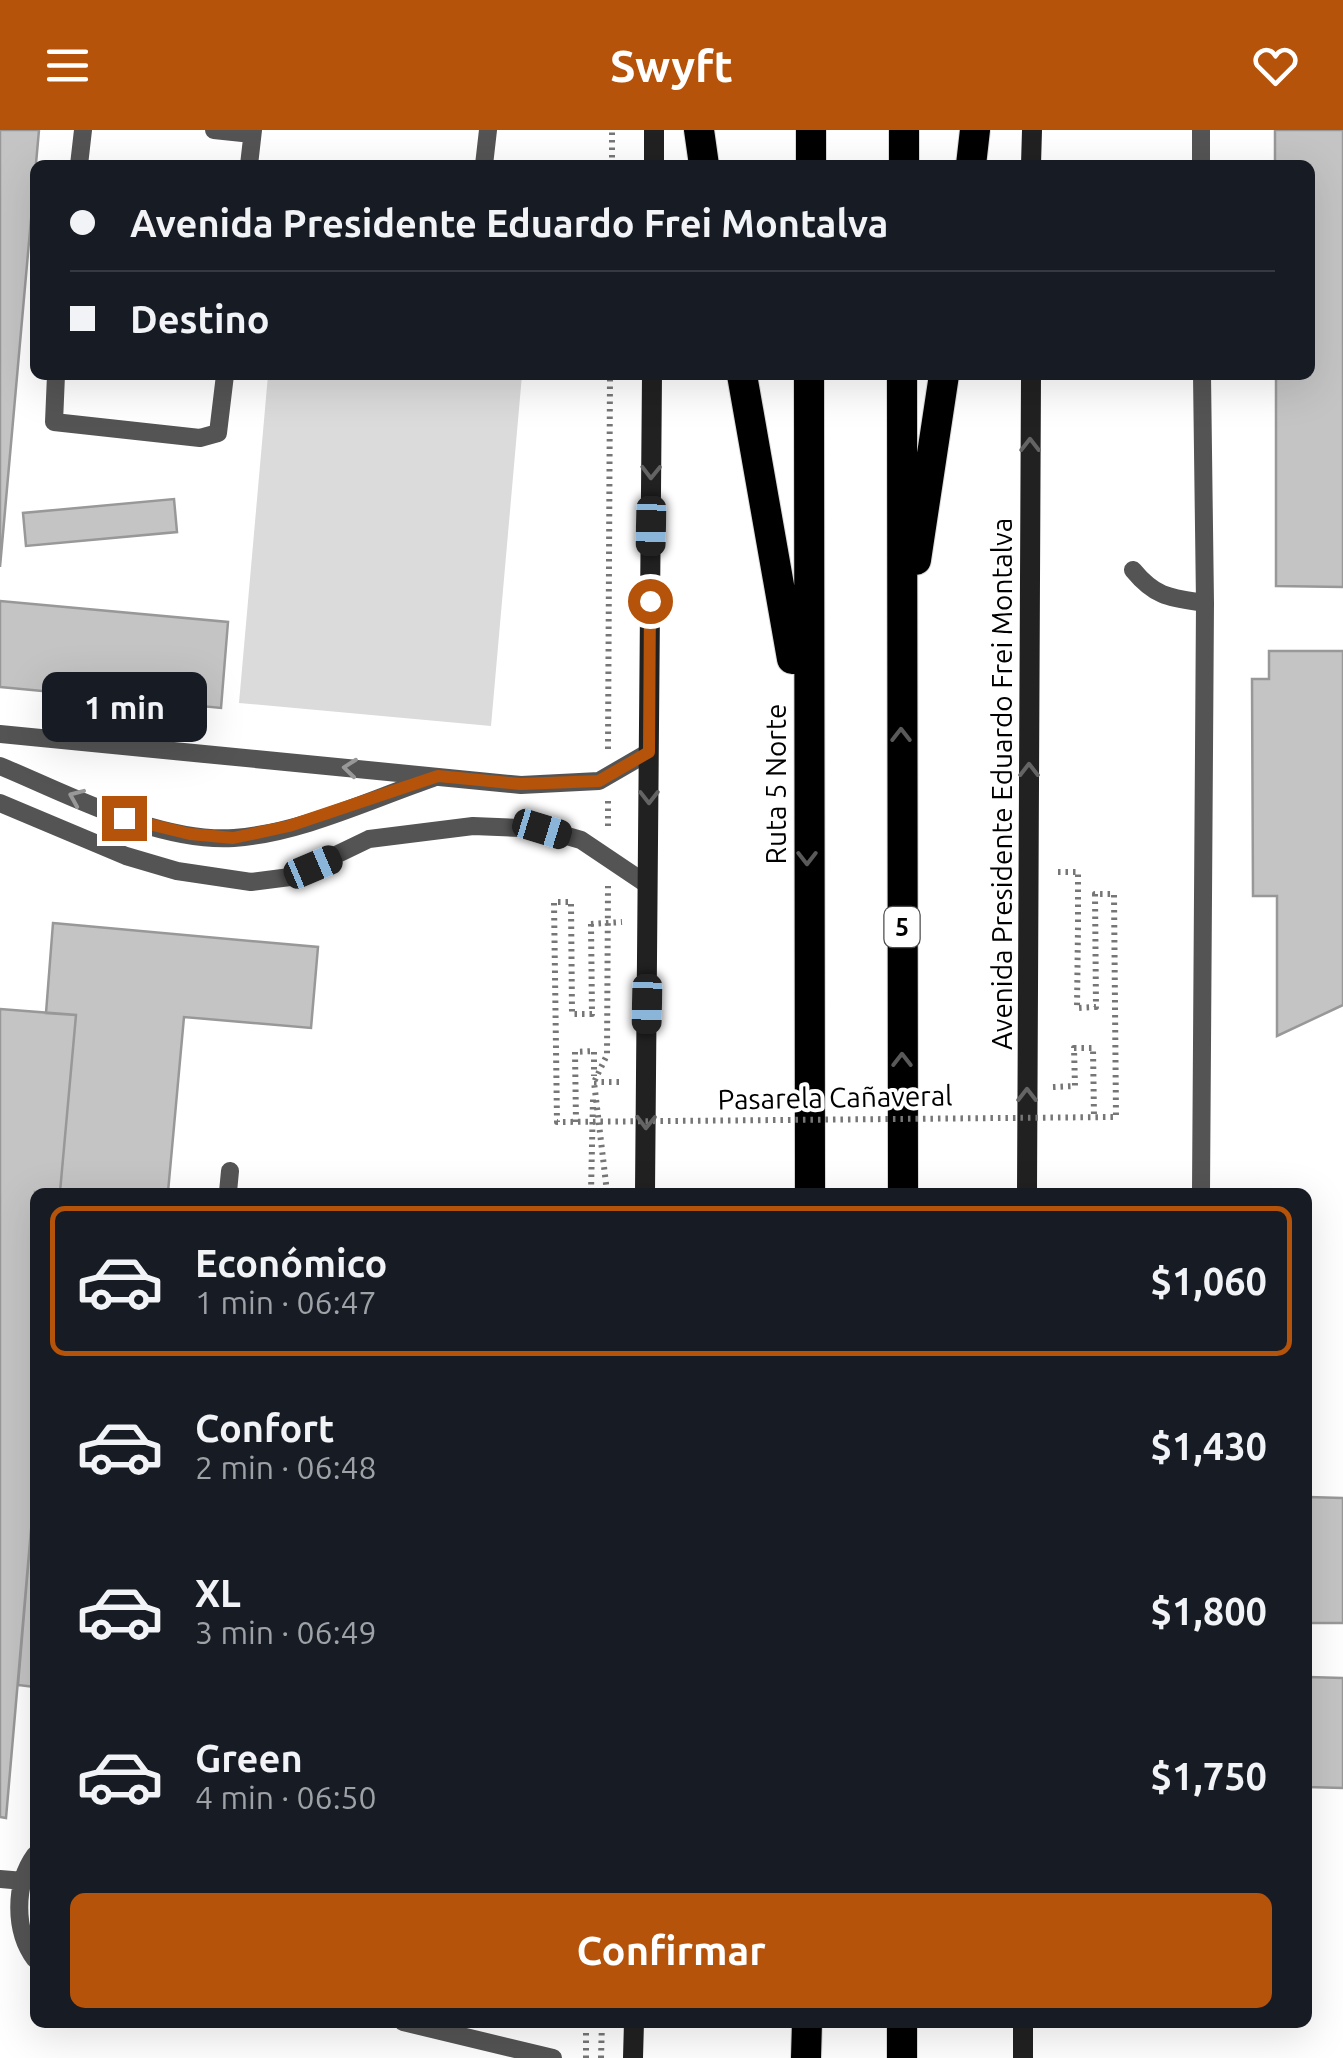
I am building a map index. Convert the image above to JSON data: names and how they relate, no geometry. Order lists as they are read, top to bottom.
{
  "streets": {
    "highway": ["Ruta 5 Norte", "5"],
    "main road": ["Avenida Presidente Eduardo Frei Montalva"],
    "path": ["Pasarela Cañaveral"]
  },
  "one_way": ["Avenida Presidente Eduardo Frei Montalva"],
  "page": {
    "header": "Swyft",
    "banner": ["Avenida Presidente Eduardo Frei Montalva", "Destino"],
    "bubble": "1 min",
    "list": [
      {
        "name": "Económico",
        "note": "1 min · 06:47",
        "value": "$1,060"
      },
      {
        "name": "Confort",
        "note": "2 min · 06:48",
        "value": "$1,430"
      },
      {
        "name": "XL",
        "note": "3 min · 06:49",
        "value": "$1,800"
      },
      {
        "name": "Green",
        "note": "4 min · 06:50",
        "value": "$1,750"
      }
    ],
    "buttons": "Confirmar"
  }
}
